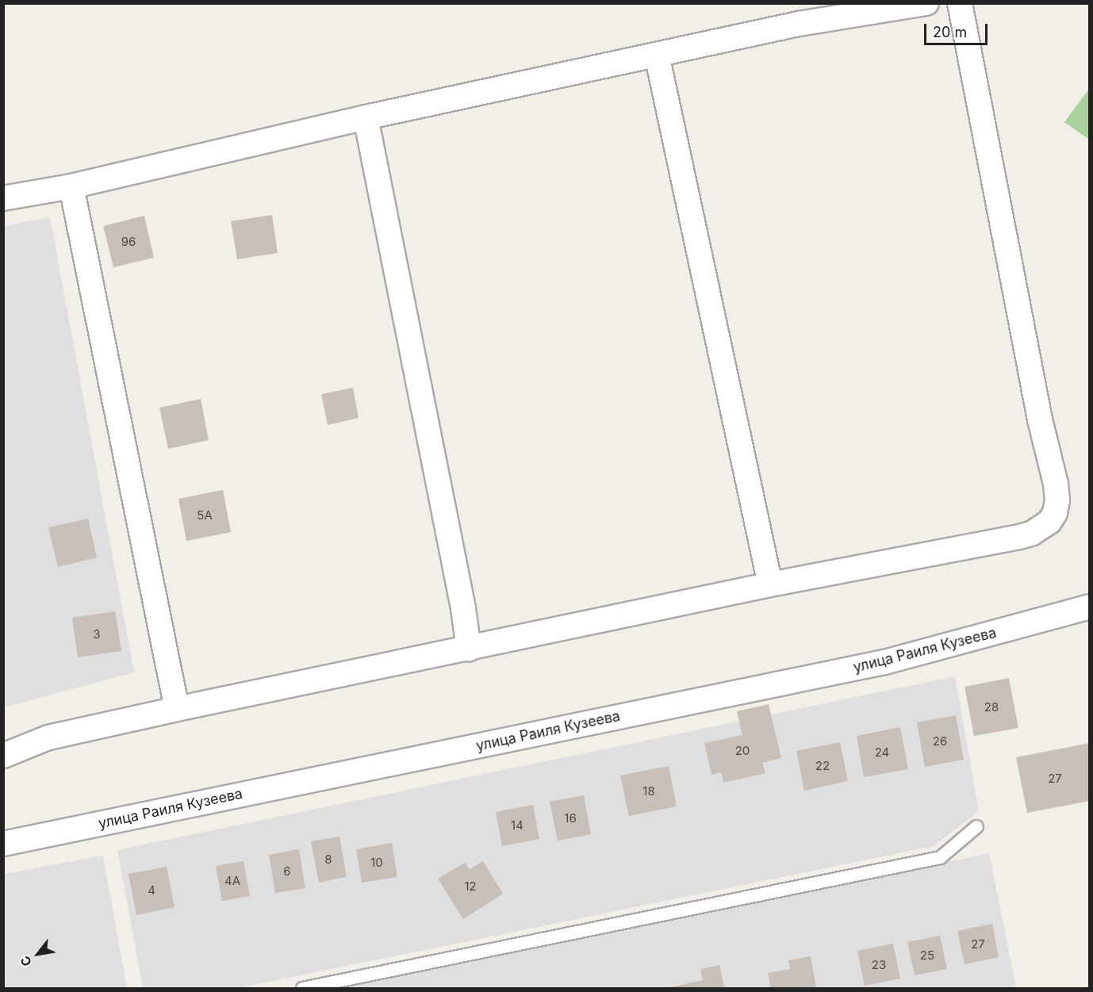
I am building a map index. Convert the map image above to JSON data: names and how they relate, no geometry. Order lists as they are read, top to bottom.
{
  "streets": {
    "street": ["улица Раиля Кузеева"]
  },
  "house_numbers": [
    "96",
    "5А",
    "3",
    "28",
    "26",
    "20",
    "24",
    "22",
    "27",
    "18",
    "16",
    "14",
    "8",
    "10",
    "6",
    "4А",
    "12",
    "4",
    "27",
    "25",
    "23"
  ],
  "scale_bar": "20 m",
  "north": "bottom left"
}
